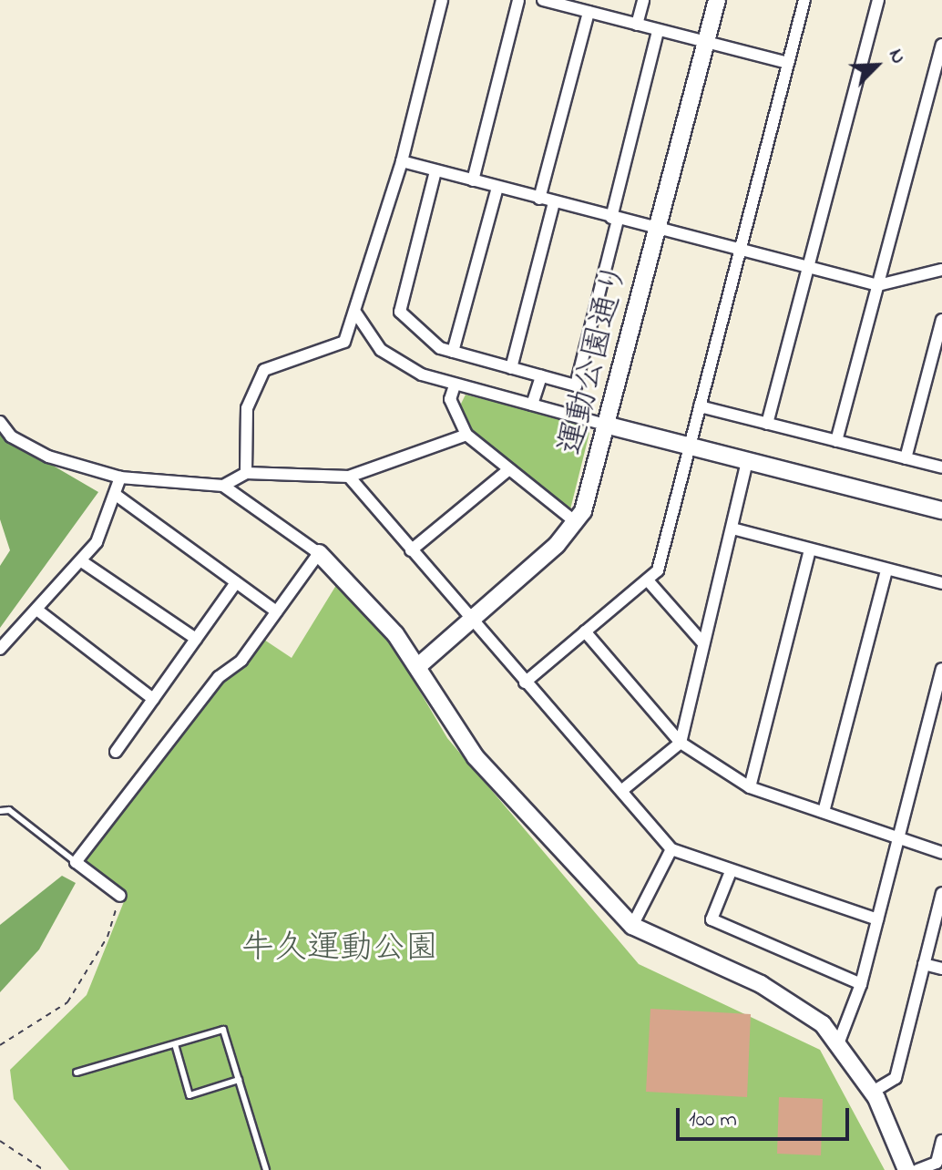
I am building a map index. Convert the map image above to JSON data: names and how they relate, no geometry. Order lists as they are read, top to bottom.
{
  "streets": {
    "street": ["運動公園通り"]
  },
  "parks": ["牛久運動公園"],
  "scale_bar": "100 m",
  "north": "top right"
}
